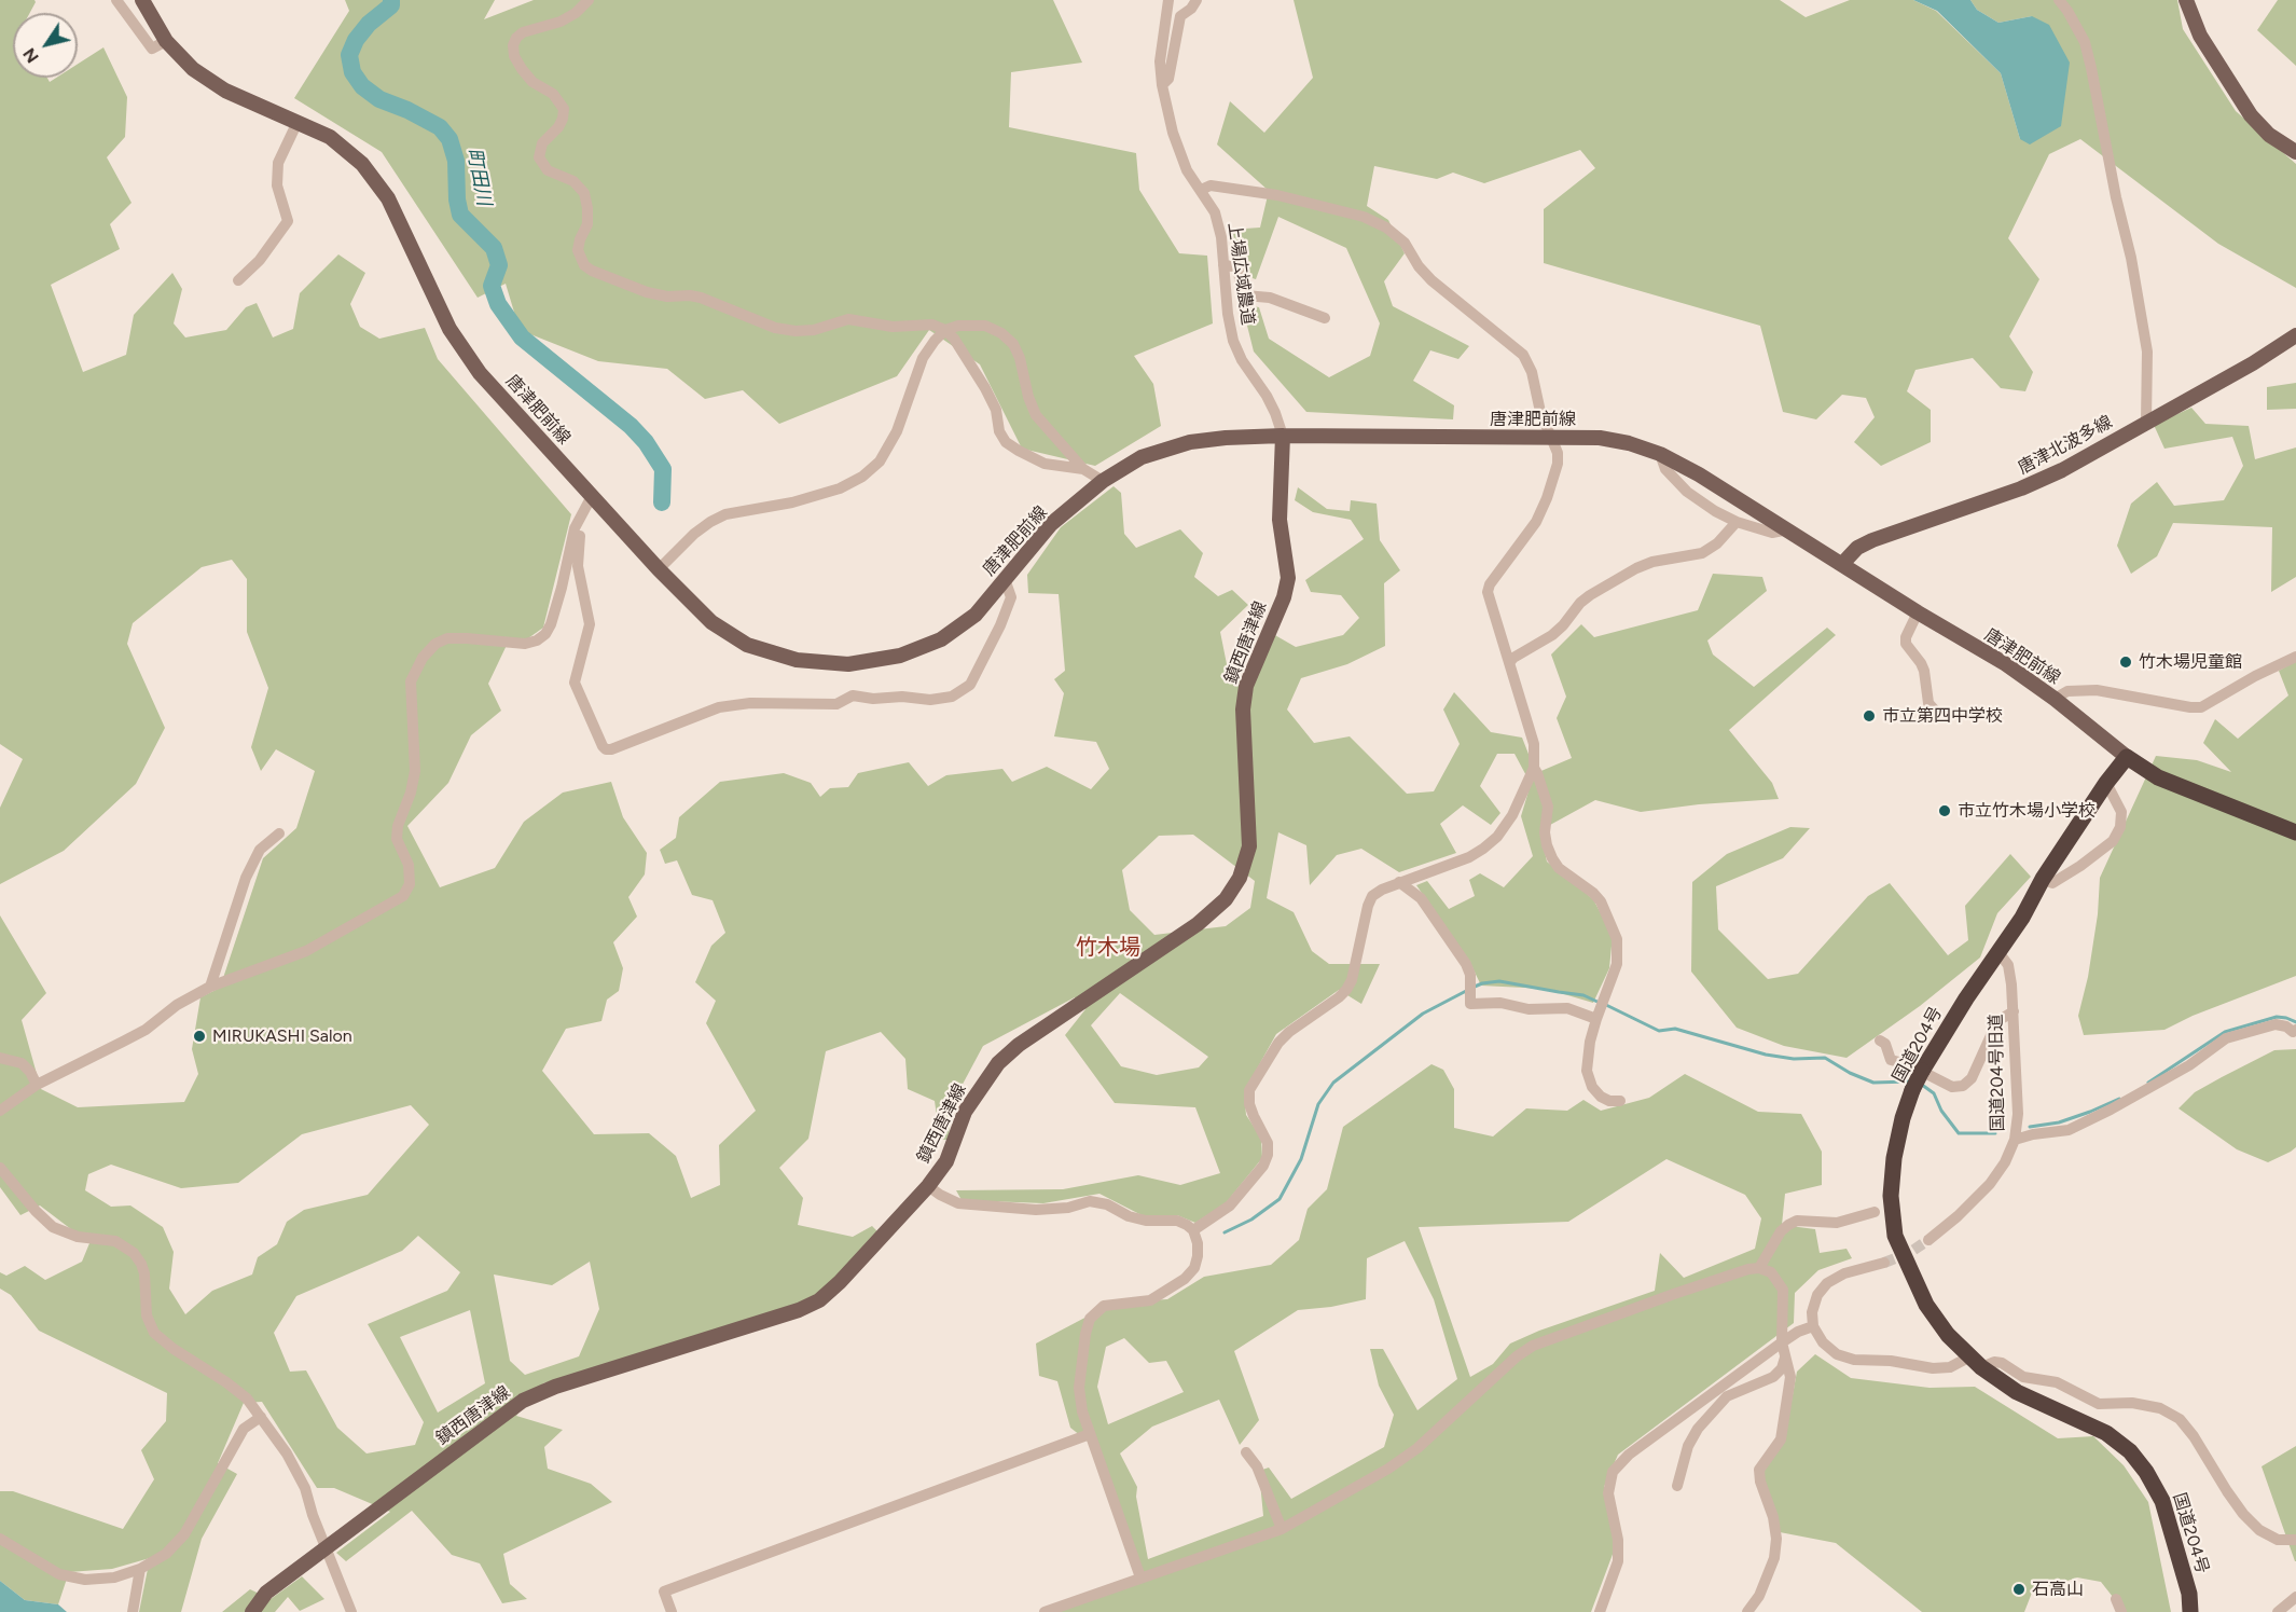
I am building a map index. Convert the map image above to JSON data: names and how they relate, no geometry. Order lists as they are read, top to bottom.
{
  "streets": {
    "highway": ["国道204号"],
    "main road": ["唐津肥前線", "唐津北波多線", "鎮西唐津線"],
    "street": ["上場広域農道", "国道204号旧道"]
  },
  "crossings": [
    ["上場広域農道", "唐津肥前線"],
    ["上場広域農道", "鎮西唐津線"],
    ["唐津肥前線", "唐津北波多線"],
    ["唐津肥前線", "鎮西唐津線"],
    ["唐津肥前線", "国道204号"],
    ["国道204号", "国道204号旧道"]
  ],
  "districts": ["竹木場"],
  "water": ["町田川"],
  "places": [
    "竹木場児童館",
    "市立第四中学校",
    "市立竹木場小学校",
    "MIRUKASHI Salon",
    "石高山"
  ],
  "north": "bottom left"
}
